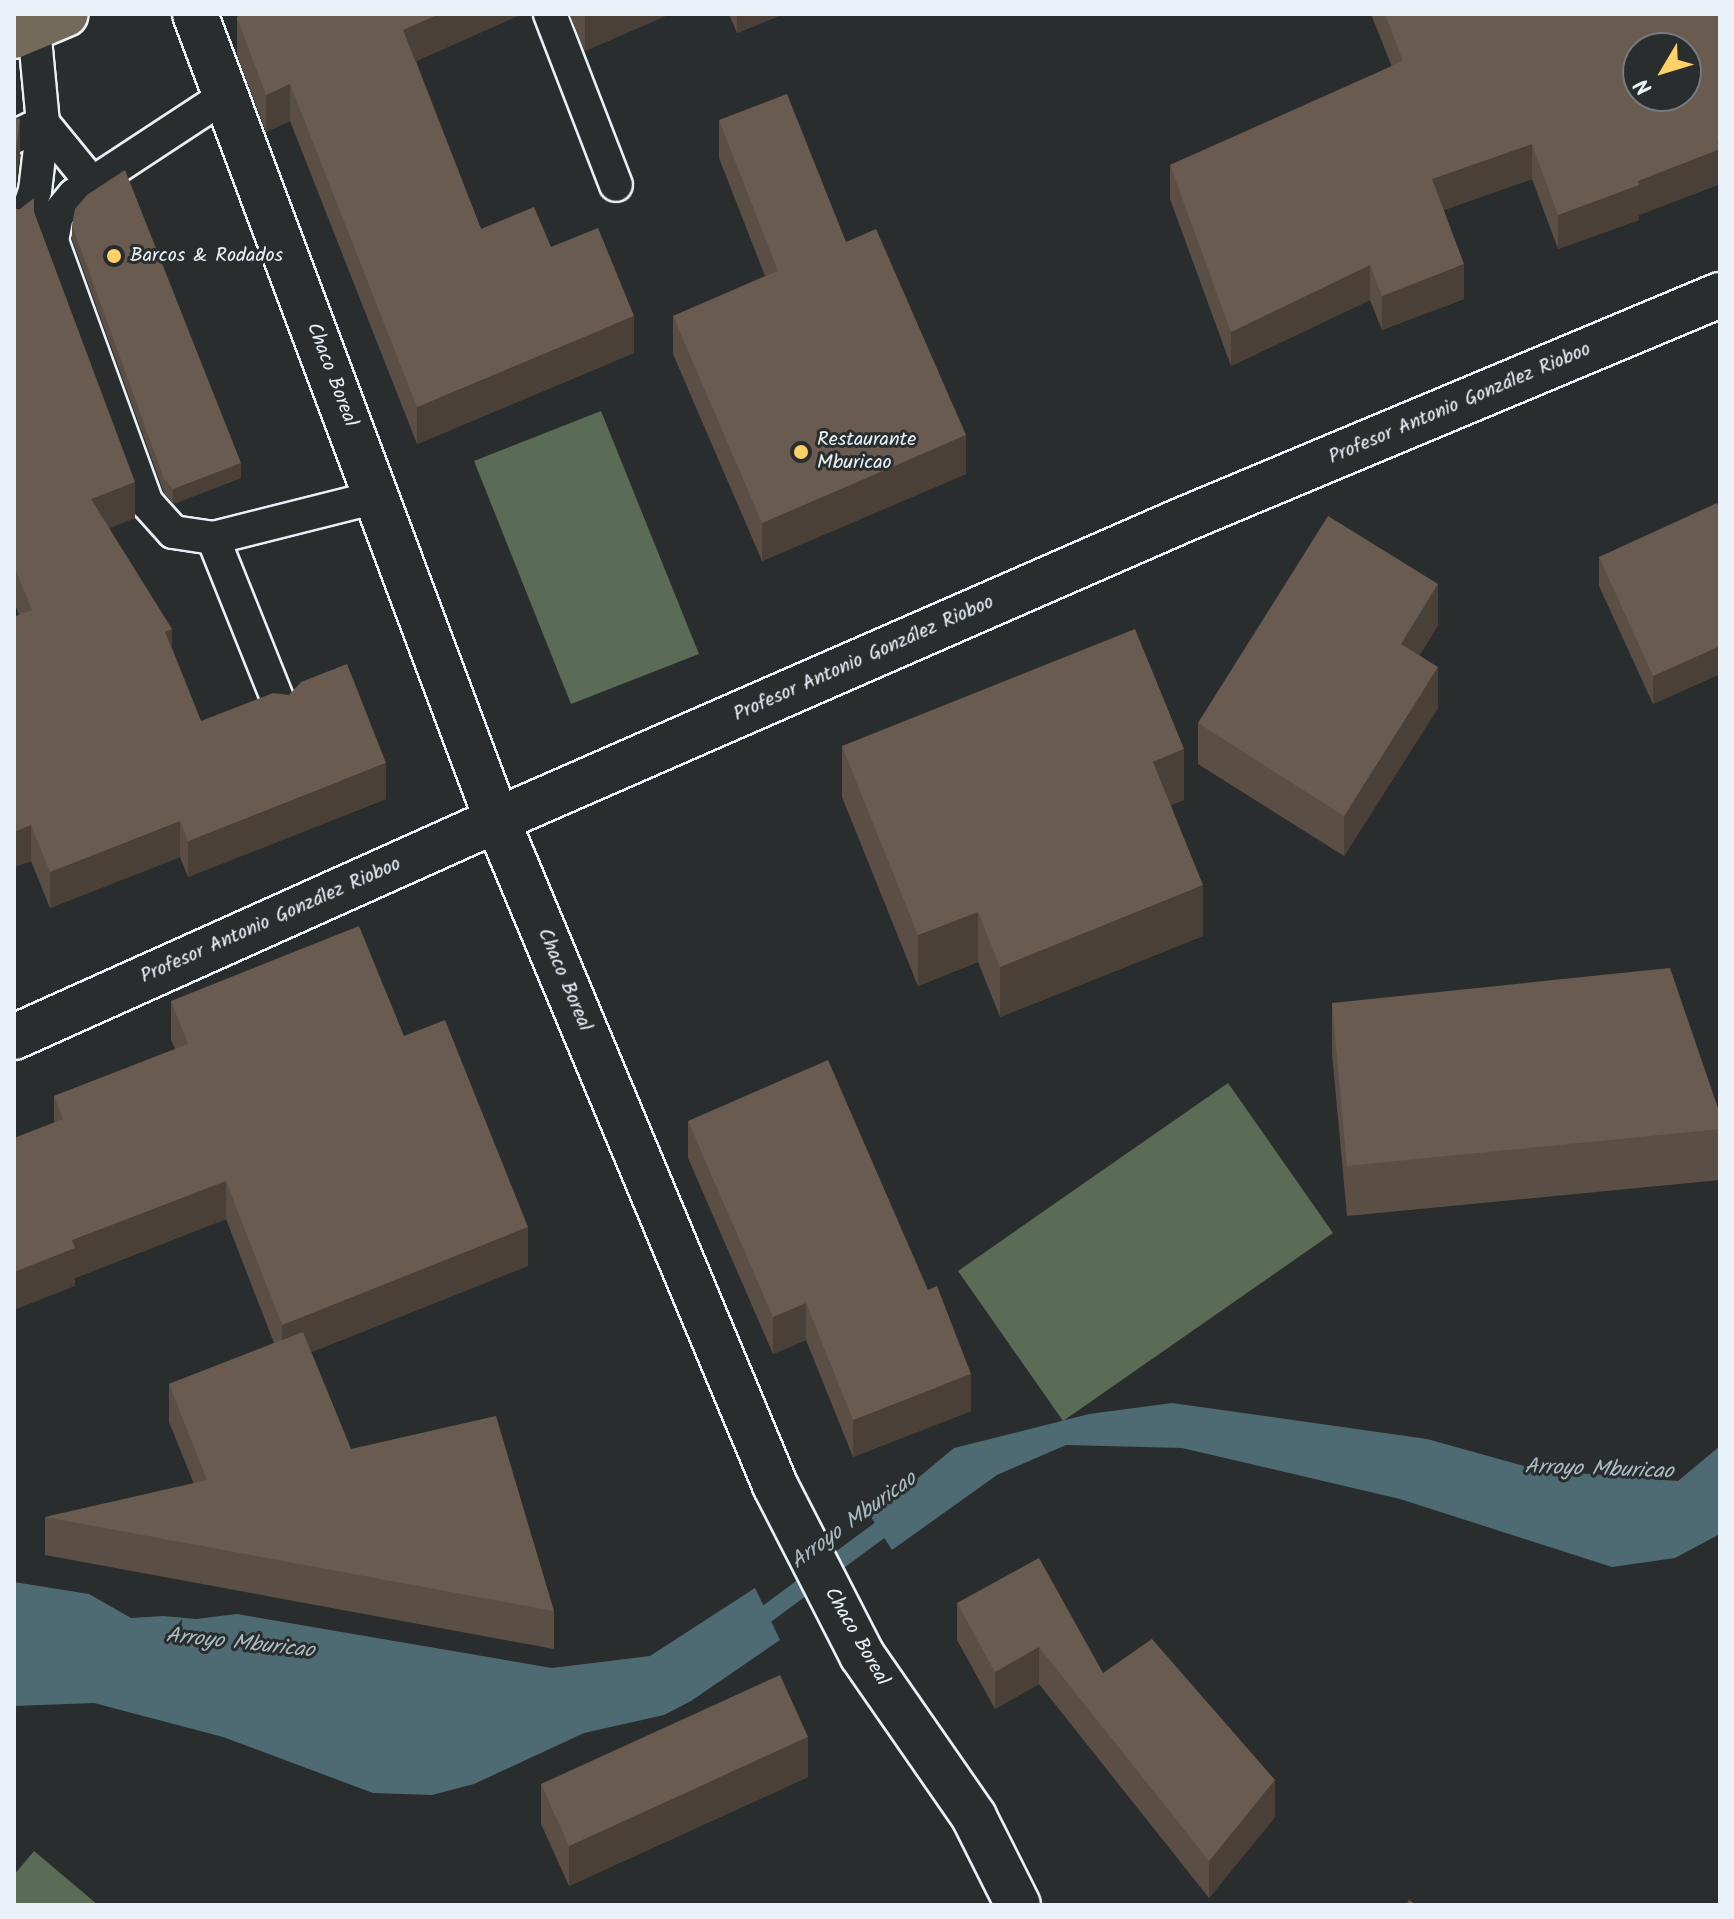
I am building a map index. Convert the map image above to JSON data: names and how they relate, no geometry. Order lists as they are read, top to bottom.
{
  "streets": {
    "main road": ["Chaco Boreal", "Profesor Antonio González Rioboo"]
  },
  "crossings": [
    ["Chaco Boreal", "Profesor Antonio González Rioboo"]
  ],
  "water": ["Arroyo Mburicao"],
  "places": ["Barcos & Rodados", "Restaurante Mburicao"],
  "north": "bottom left"
}
